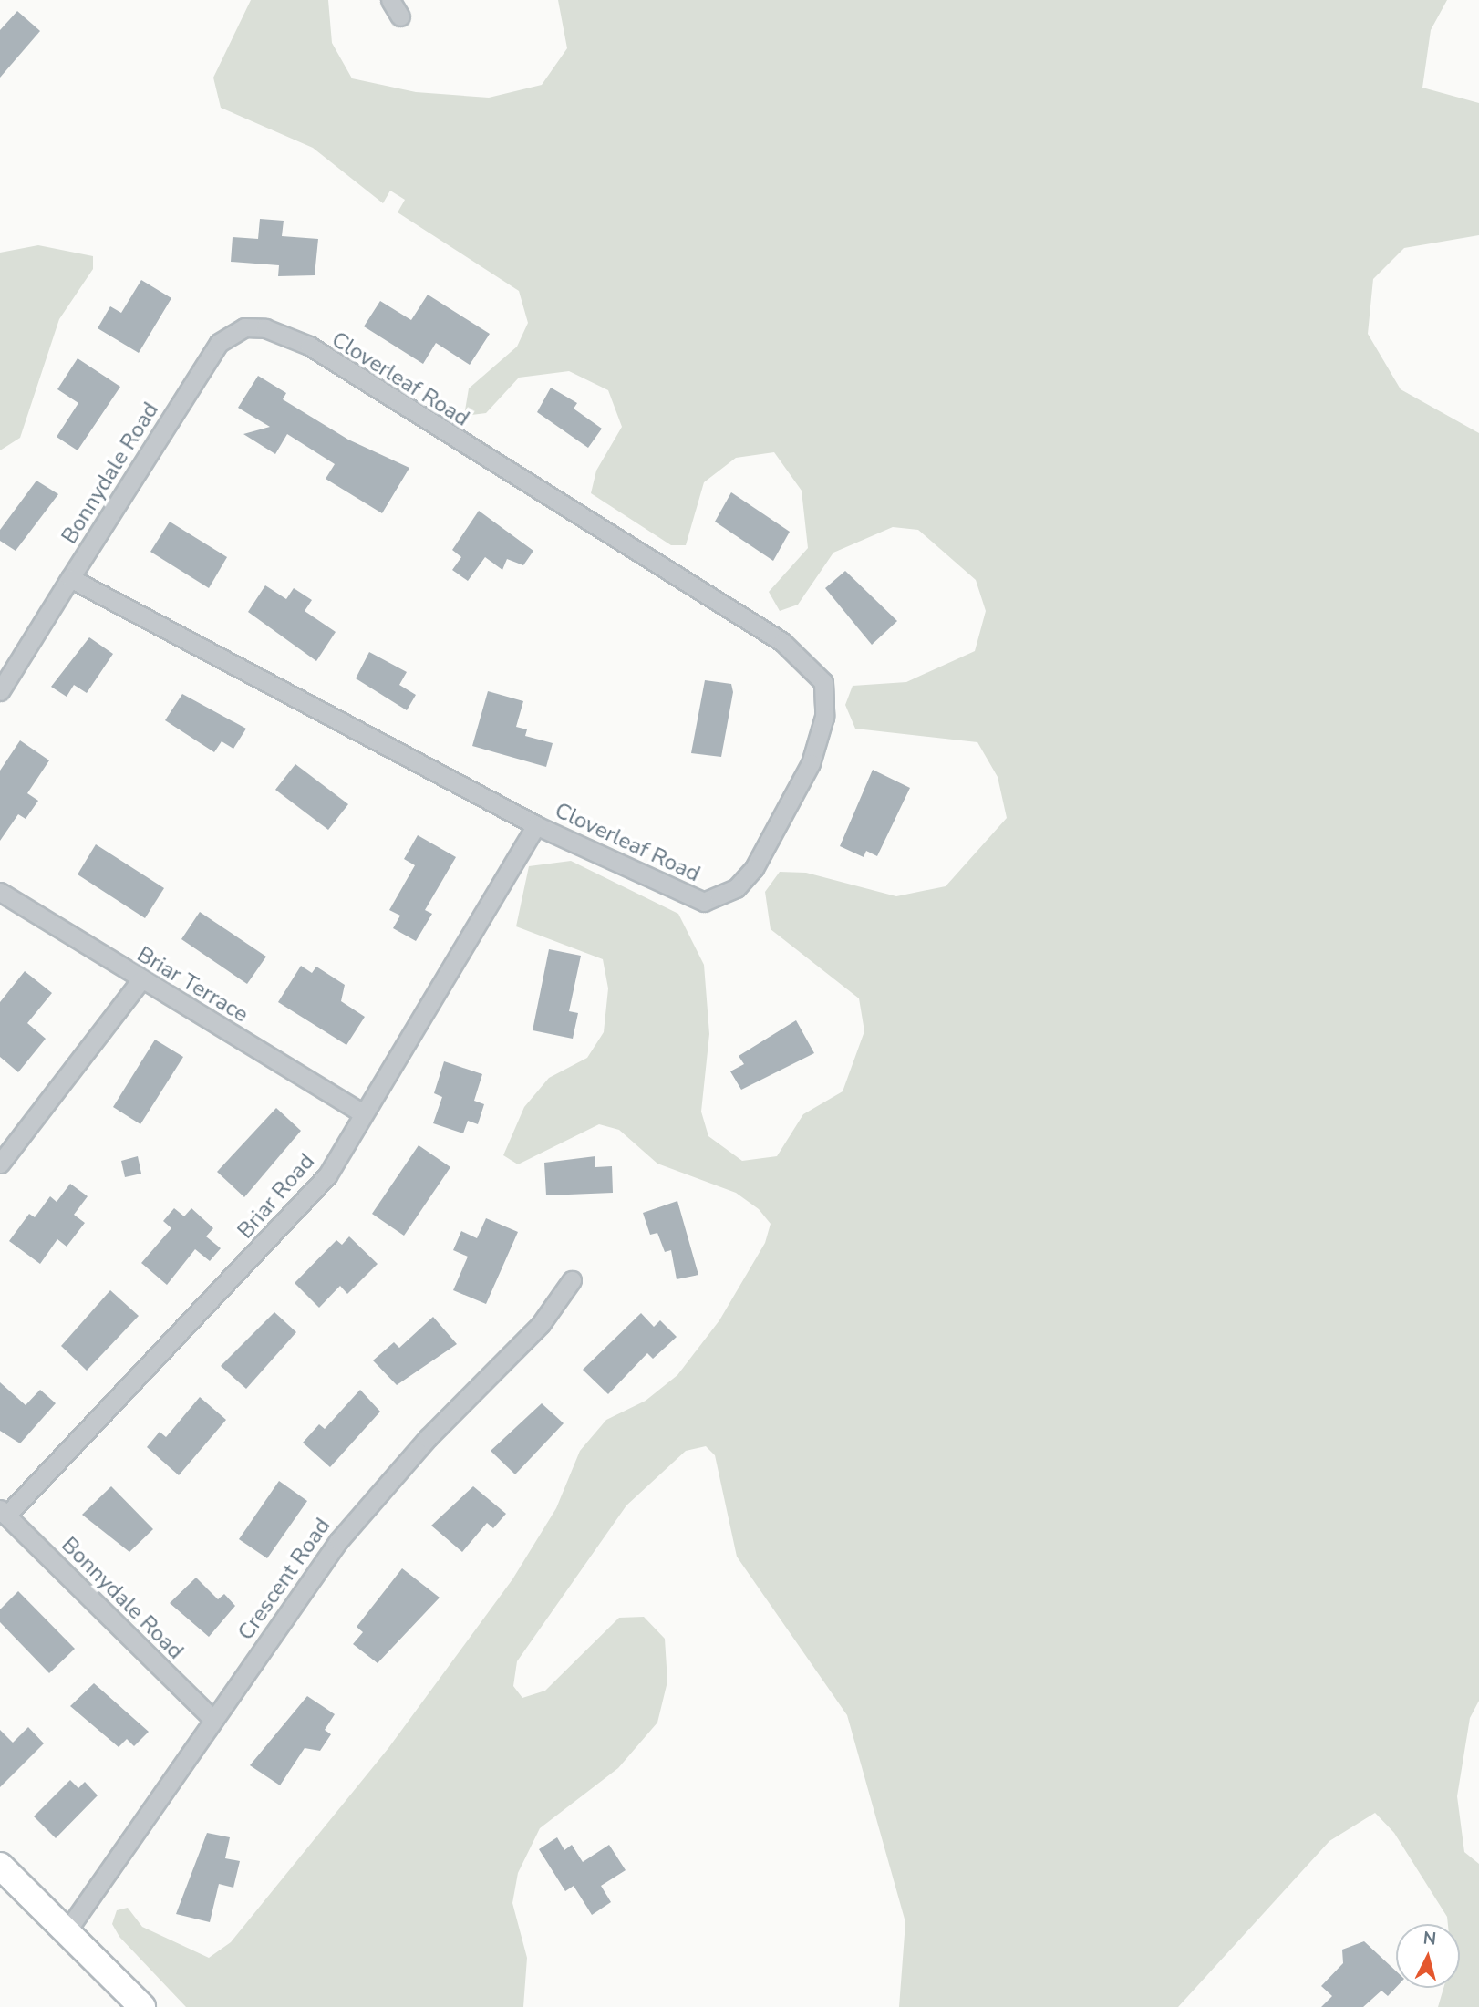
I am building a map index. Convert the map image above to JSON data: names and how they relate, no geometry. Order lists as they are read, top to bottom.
{
  "streets": {
    "street": [
      "Cloverleaf Road",
      "Bonnydale Road",
      "Briar Terrace",
      "Briar Road",
      "Crescent Road"
    ]
  },
  "crossings": [
    ["Cloverleaf Road", "Bonnydale Road"],
    ["Cloverleaf Road", "Briar Road"],
    ["Bonnydale Road", "Briar Road"],
    ["Bonnydale Road", "Crescent Road"],
    ["Briar Terrace", "Briar Road"]
  ],
  "north": "top"
}
